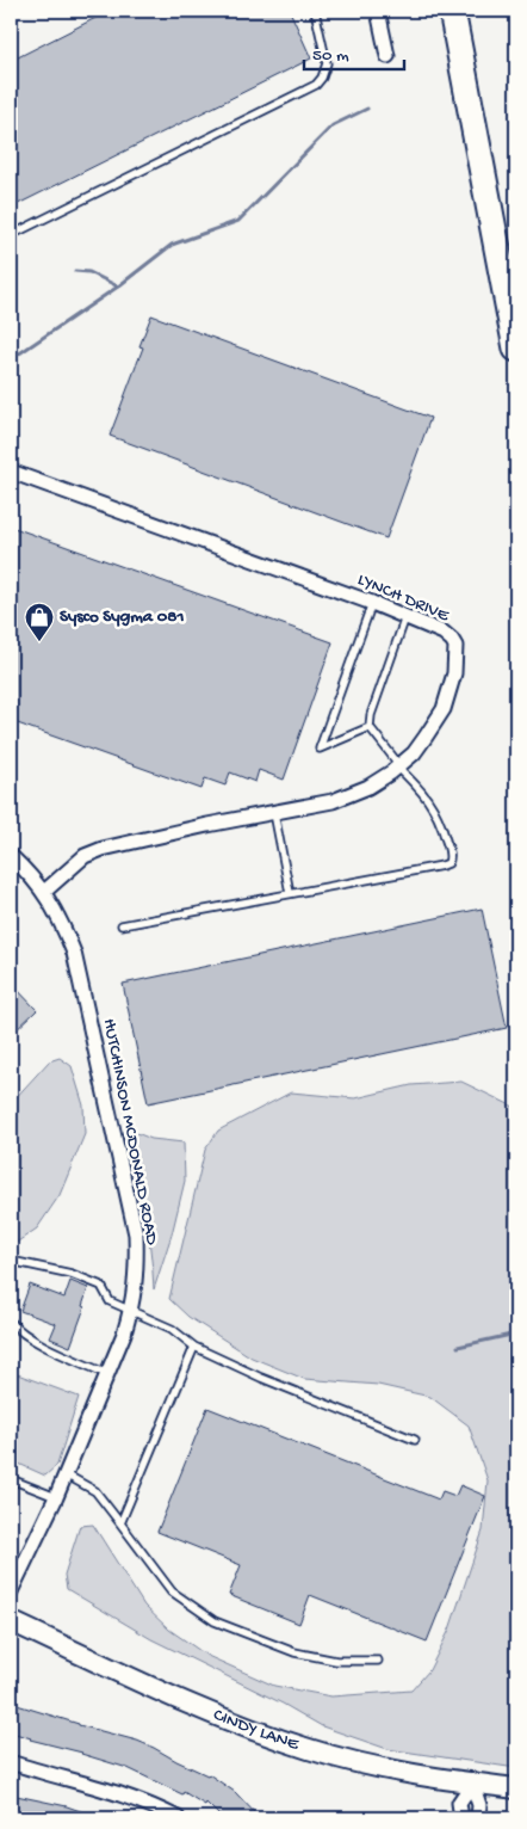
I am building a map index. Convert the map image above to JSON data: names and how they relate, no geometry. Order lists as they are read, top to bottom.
{
  "streets": {
    "main road": ["CINDY LANE"],
    "street": ["LYNCH DRIVE", "HUTCHINSON MCDONALD ROAD"]
  },
  "crossings": [
    ["LYNCH DRIVE", "HUTCHINSON MCDONALD ROAD"]
  ],
  "places": {
    "shop": ["Sysco Sygma 081"]
  },
  "scale_bar": "50 m"
}
